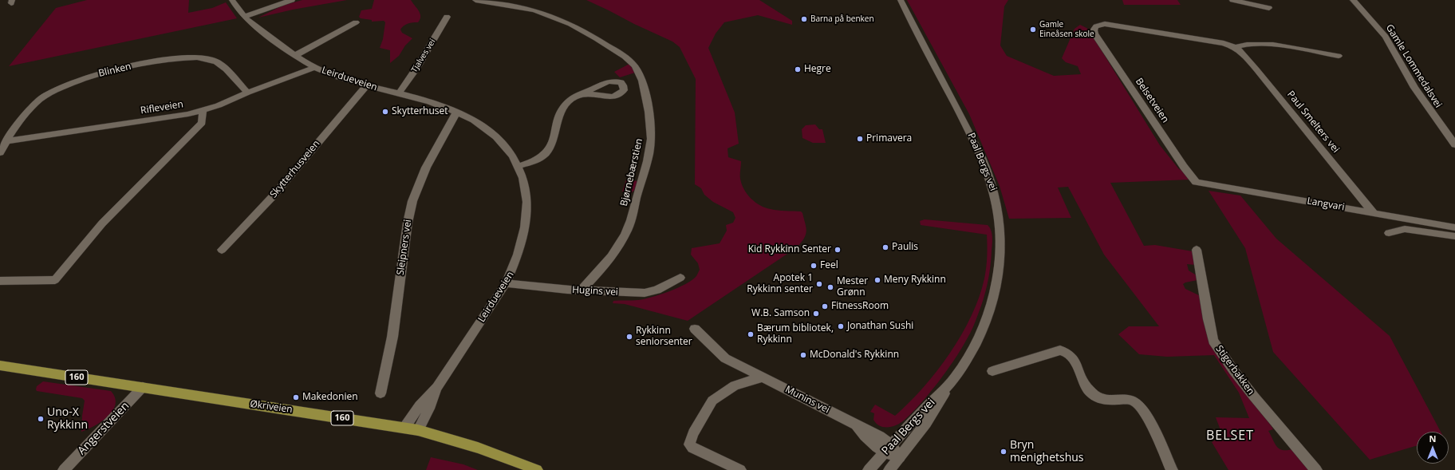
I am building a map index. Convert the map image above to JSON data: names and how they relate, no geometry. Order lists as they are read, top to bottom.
{
  "streets": {
    "main road": ["160", "Økriveien"],
    "street": [
      "Tjalves vei",
      "Gamle Lommedalsvei",
      "Blinken",
      "Leirdueveien",
      "Belsetveien",
      "Rifleveien",
      "Paul Smelters vei",
      "Paal Bergs vei",
      "Skytterhusveien",
      "Bjørnebærstien",
      "Langvari",
      "Sleipners vei",
      "Hugins vei",
      "Stigerbakken",
      "Munins vei",
      "Angerstveien"
    ]
  },
  "crossings": [
    ["Tjalves vei", "Leirdueveien"],
    ["Blinken", "Rifleveien"],
    ["Leirdueveien", "Rifleveien"],
    ["Leirdueveien", "Skytterhusveien"],
    ["Leirdueveien", "Sleipners vei"],
    ["Leirdueveien", "Hugins vei"],
    ["Leirdueveien", "Økriveien"],
    ["Belsetveien", "Paul Smelters vei"],
    ["Belsetveien", "Langvari"],
    ["Paul Smelters vei", "Langvari"],
    ["Paal Bergs vei", "Munins vei"],
    ["Bjørnebærstien", "Hugins vei"],
    ["Økriveien", "Angerstveien"]
  ],
  "districts": ["BELSET"],
  "places": [
    "Barna på benken",
    "Gamle Eineåsen skole",
    "Hegre",
    "Skytterhuset",
    "Primavera",
    "Paulis",
    "Kid Rykkinn Senter",
    "Feel",
    "Meny Rykkinn",
    "Apotek 1 Rykkinn senter",
    "Mester Grønn",
    "FitnessRoom",
    "W.B. Samson",
    "Jonathan Sushi",
    "Bærum bibliotek, Rykkinn",
    "Rykkinn seniorsenter",
    "McDonald's Rykkinn",
    "Makedonien",
    "Uno-X Rykkinn",
    "Bryn menighetshus"
  ],
  "north": "top"
}
